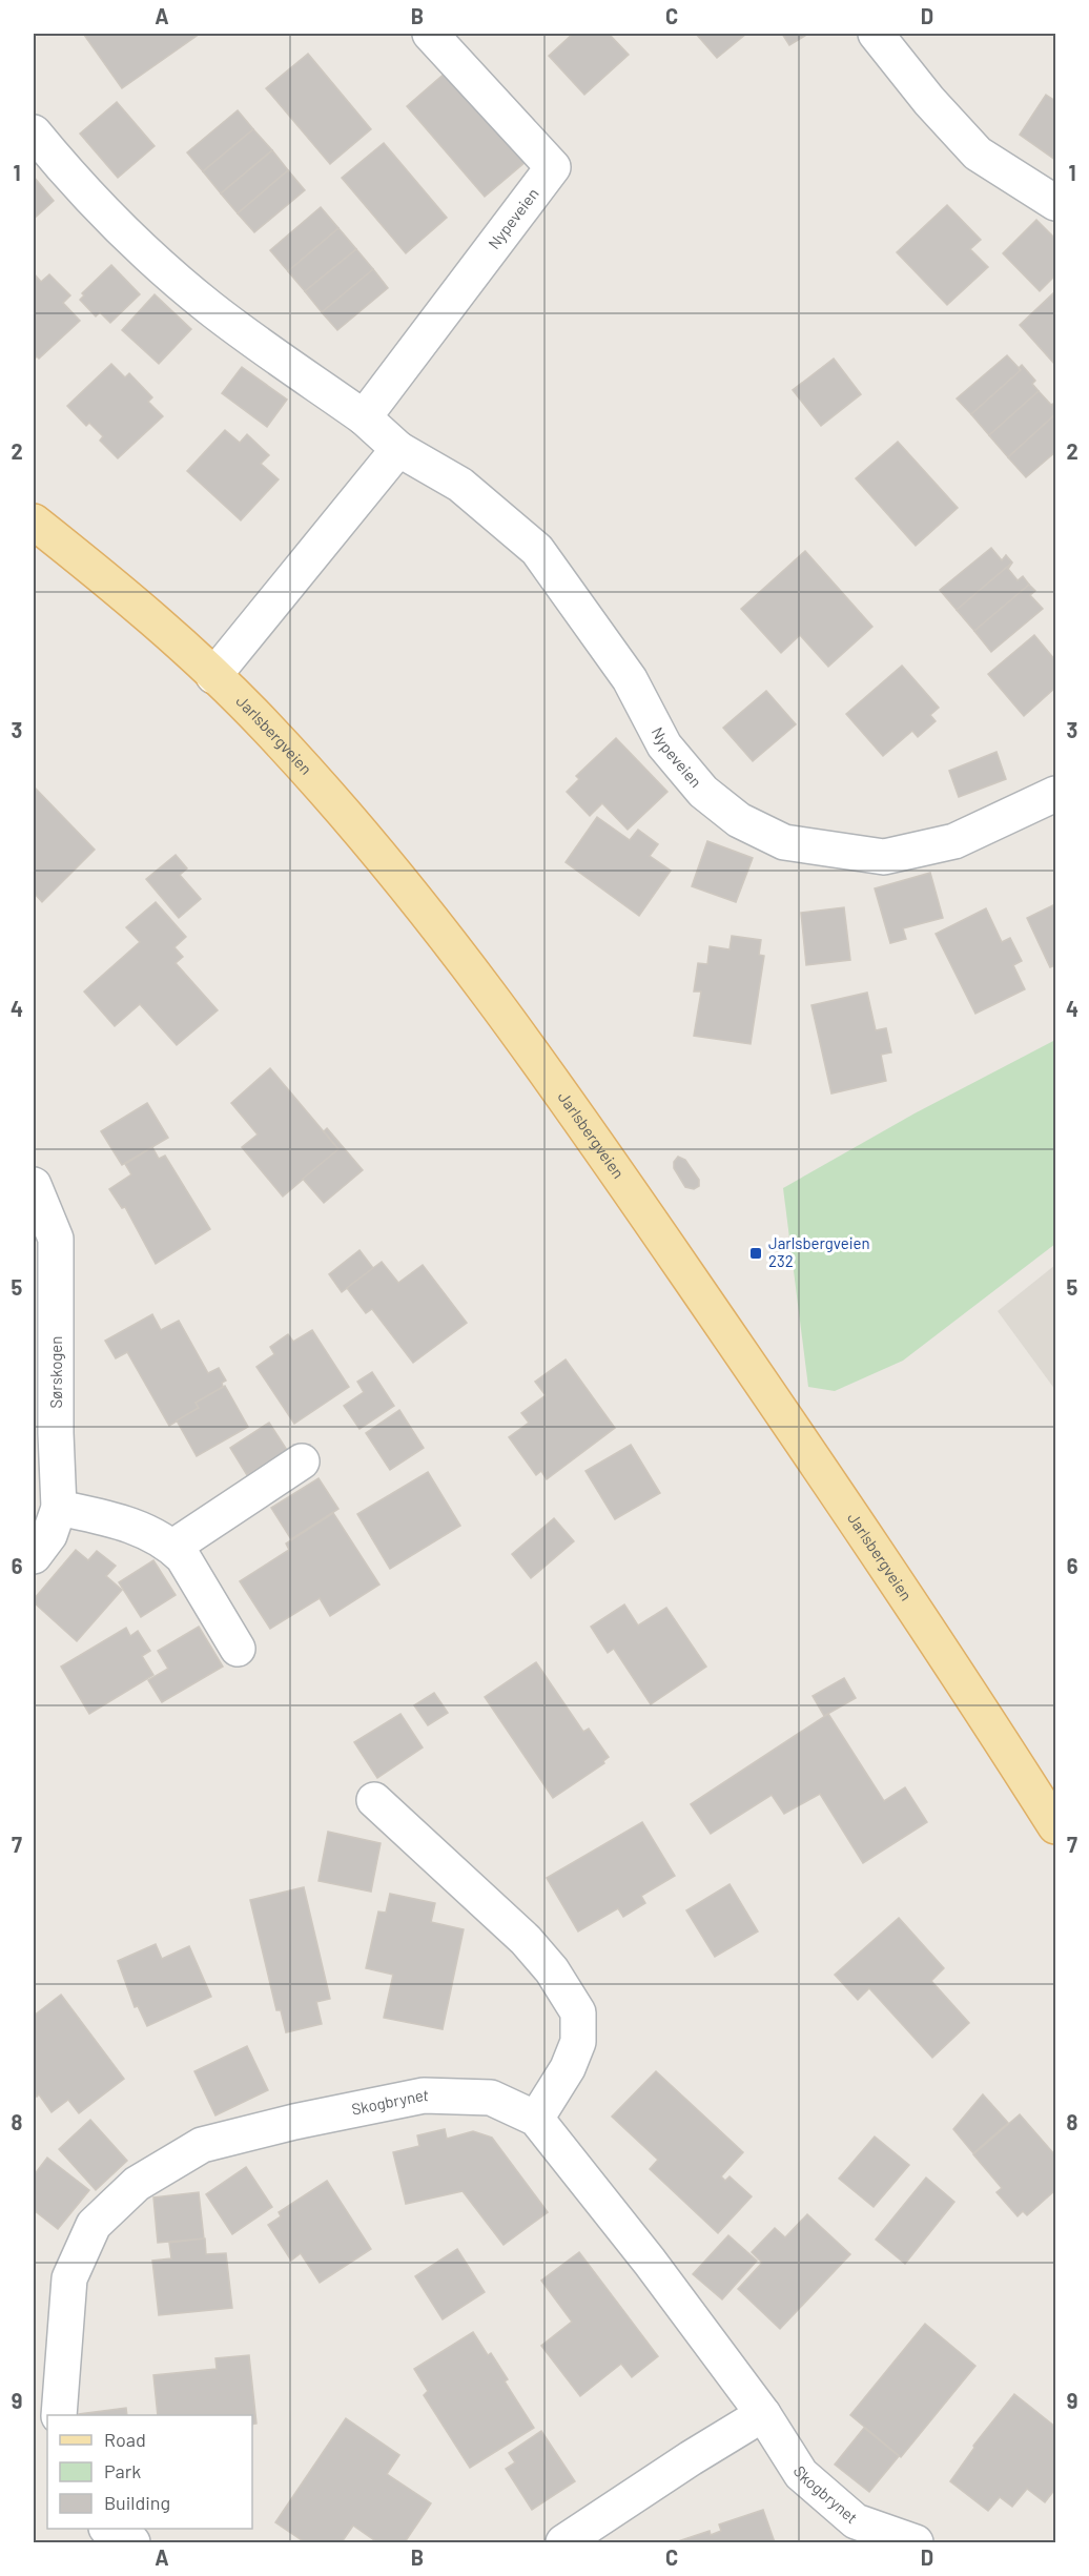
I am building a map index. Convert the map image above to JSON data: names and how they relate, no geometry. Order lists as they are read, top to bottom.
{
  "streets": {
    "main road": ["Jarlsbergveien"],
    "street": ["Nypeveien", "Sørskogen", "Skogbrynet"]
  },
  "places": {
    "transit": ["Jarlsbergveien 232"]
  },
  "legend": ["Road", "Park", "Building"],
  "grid": {
    "columns": [
      "A",
      "B",
      "C",
      "D"
    ],
    "rows": [
      "1",
      "2",
      "3",
      "4",
      "5",
      "6",
      "7",
      "8",
      "9"
    ]
  }
}
